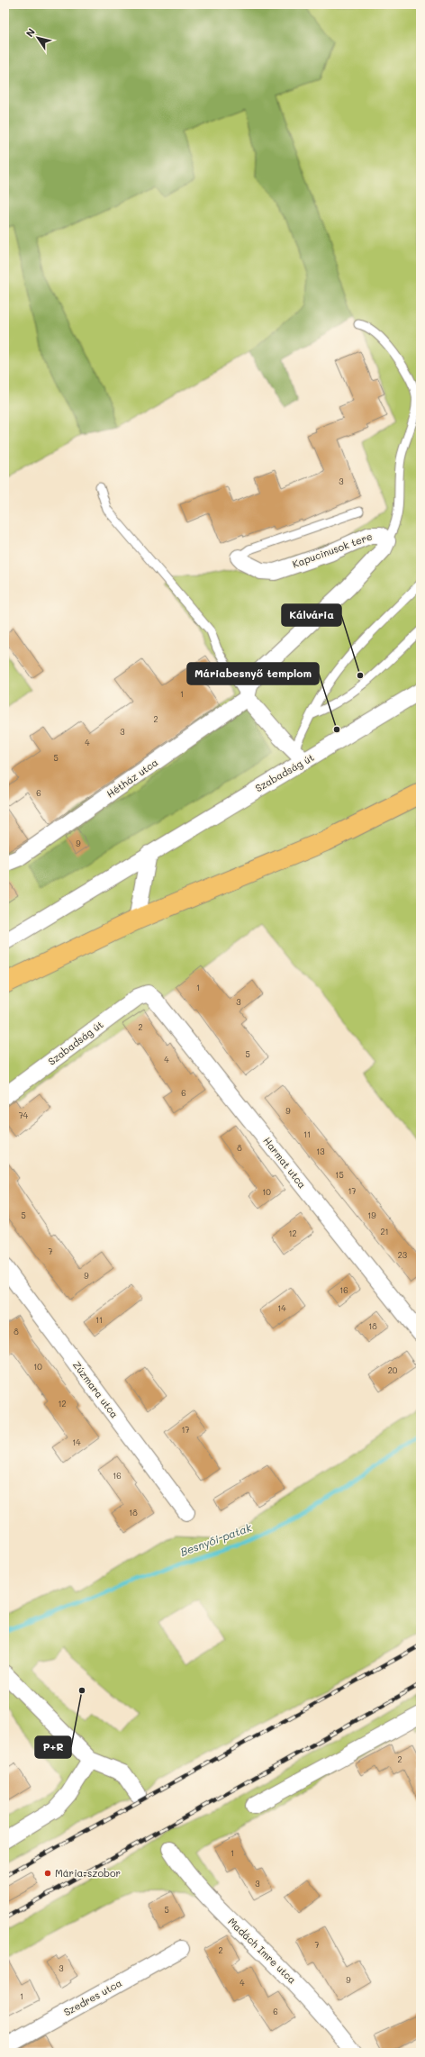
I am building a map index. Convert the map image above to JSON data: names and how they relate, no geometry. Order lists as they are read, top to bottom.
{
  "streets": {
    "street": [
      "Kapucinusok tere",
      "Szabadság út",
      "Hétház utca",
      "Harmat utca",
      "Zúzmara utca",
      "Madách Imre utca",
      "Szedres utca"
    ]
  },
  "crossings": [
    ["Kapucinusok tere", "Hétház utca"],
    ["Szabadság út", "Harmat utca"]
  ],
  "water": ["Besnyői-patak"],
  "places": [
    "Kálvária",
    "Máriabesnyő templom",
    "P+R",
    "Mária-szobor"
  ],
  "house_numbers": [
    "3",
    "1",
    "2",
    "3",
    "4",
    "5",
    "6",
    "9",
    "1",
    "3",
    "2",
    "5",
    "4",
    "6",
    "9",
    "74",
    "11",
    "8",
    "13",
    "15",
    "17",
    "10",
    "5",
    "19",
    "21",
    "12",
    "7",
    "23",
    "9",
    "16",
    "14",
    "11",
    "18",
    "8",
    "10",
    "20",
    "12",
    "17",
    "14",
    "16",
    "18",
    "2",
    "1",
    "3",
    "5",
    "7",
    "2",
    "3",
    "9",
    "4",
    "1",
    "6"
  ],
  "north": "top left"
}
